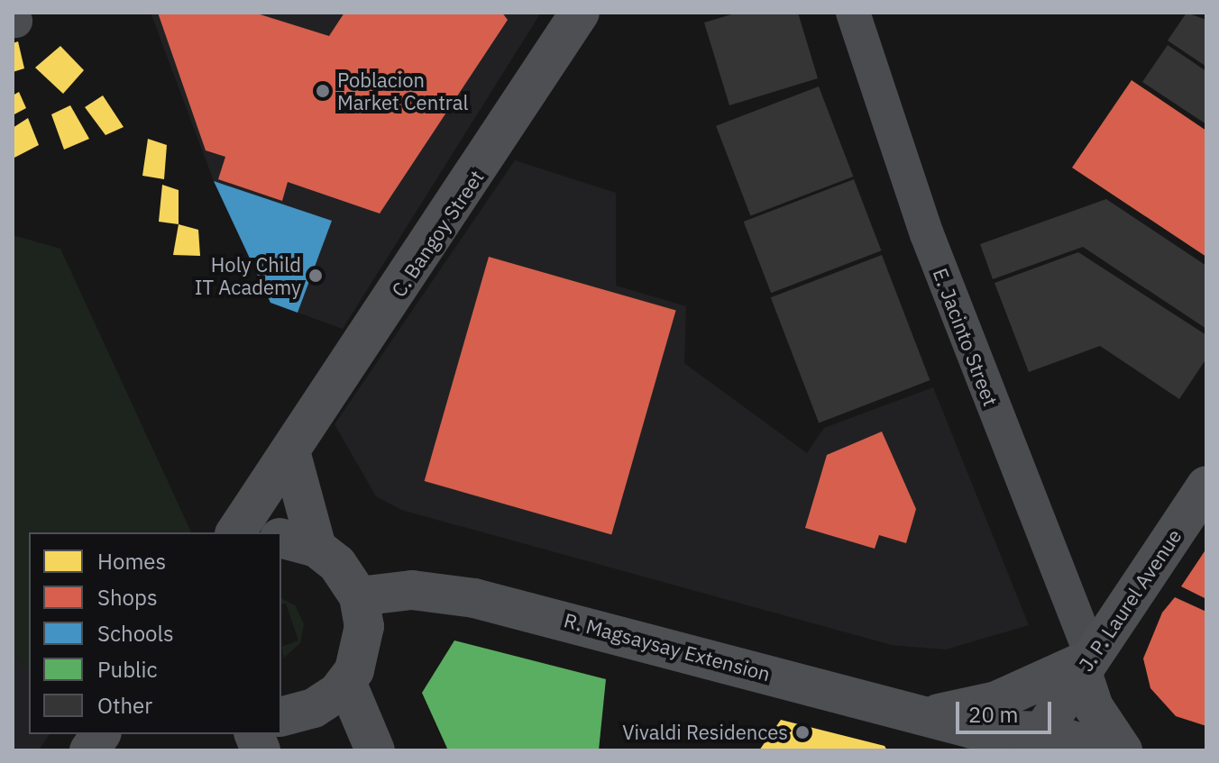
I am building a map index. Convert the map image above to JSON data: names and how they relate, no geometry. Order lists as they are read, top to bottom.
{
  "streets": {
    "main road": ["C. Bangoy Street", "J. P. Laurel Avenue", "R. Magsaysay Extension"],
    "street": ["E. Jacinto Street"]
  },
  "crossings": [
    ["E. Jacinto Street", "J. P. Laurel Avenue"],
    ["J. P. Laurel Avenue", "R. Magsaysay Extension"]
  ],
  "places": ["Poblacion Market Central", "Holy Child IT Academy", "Vivaldi Residences"],
  "legend": [
    "Homes",
    "Shops",
    "Schools",
    "Public",
    "Other"
  ],
  "scale_bar": "20 m"
}
